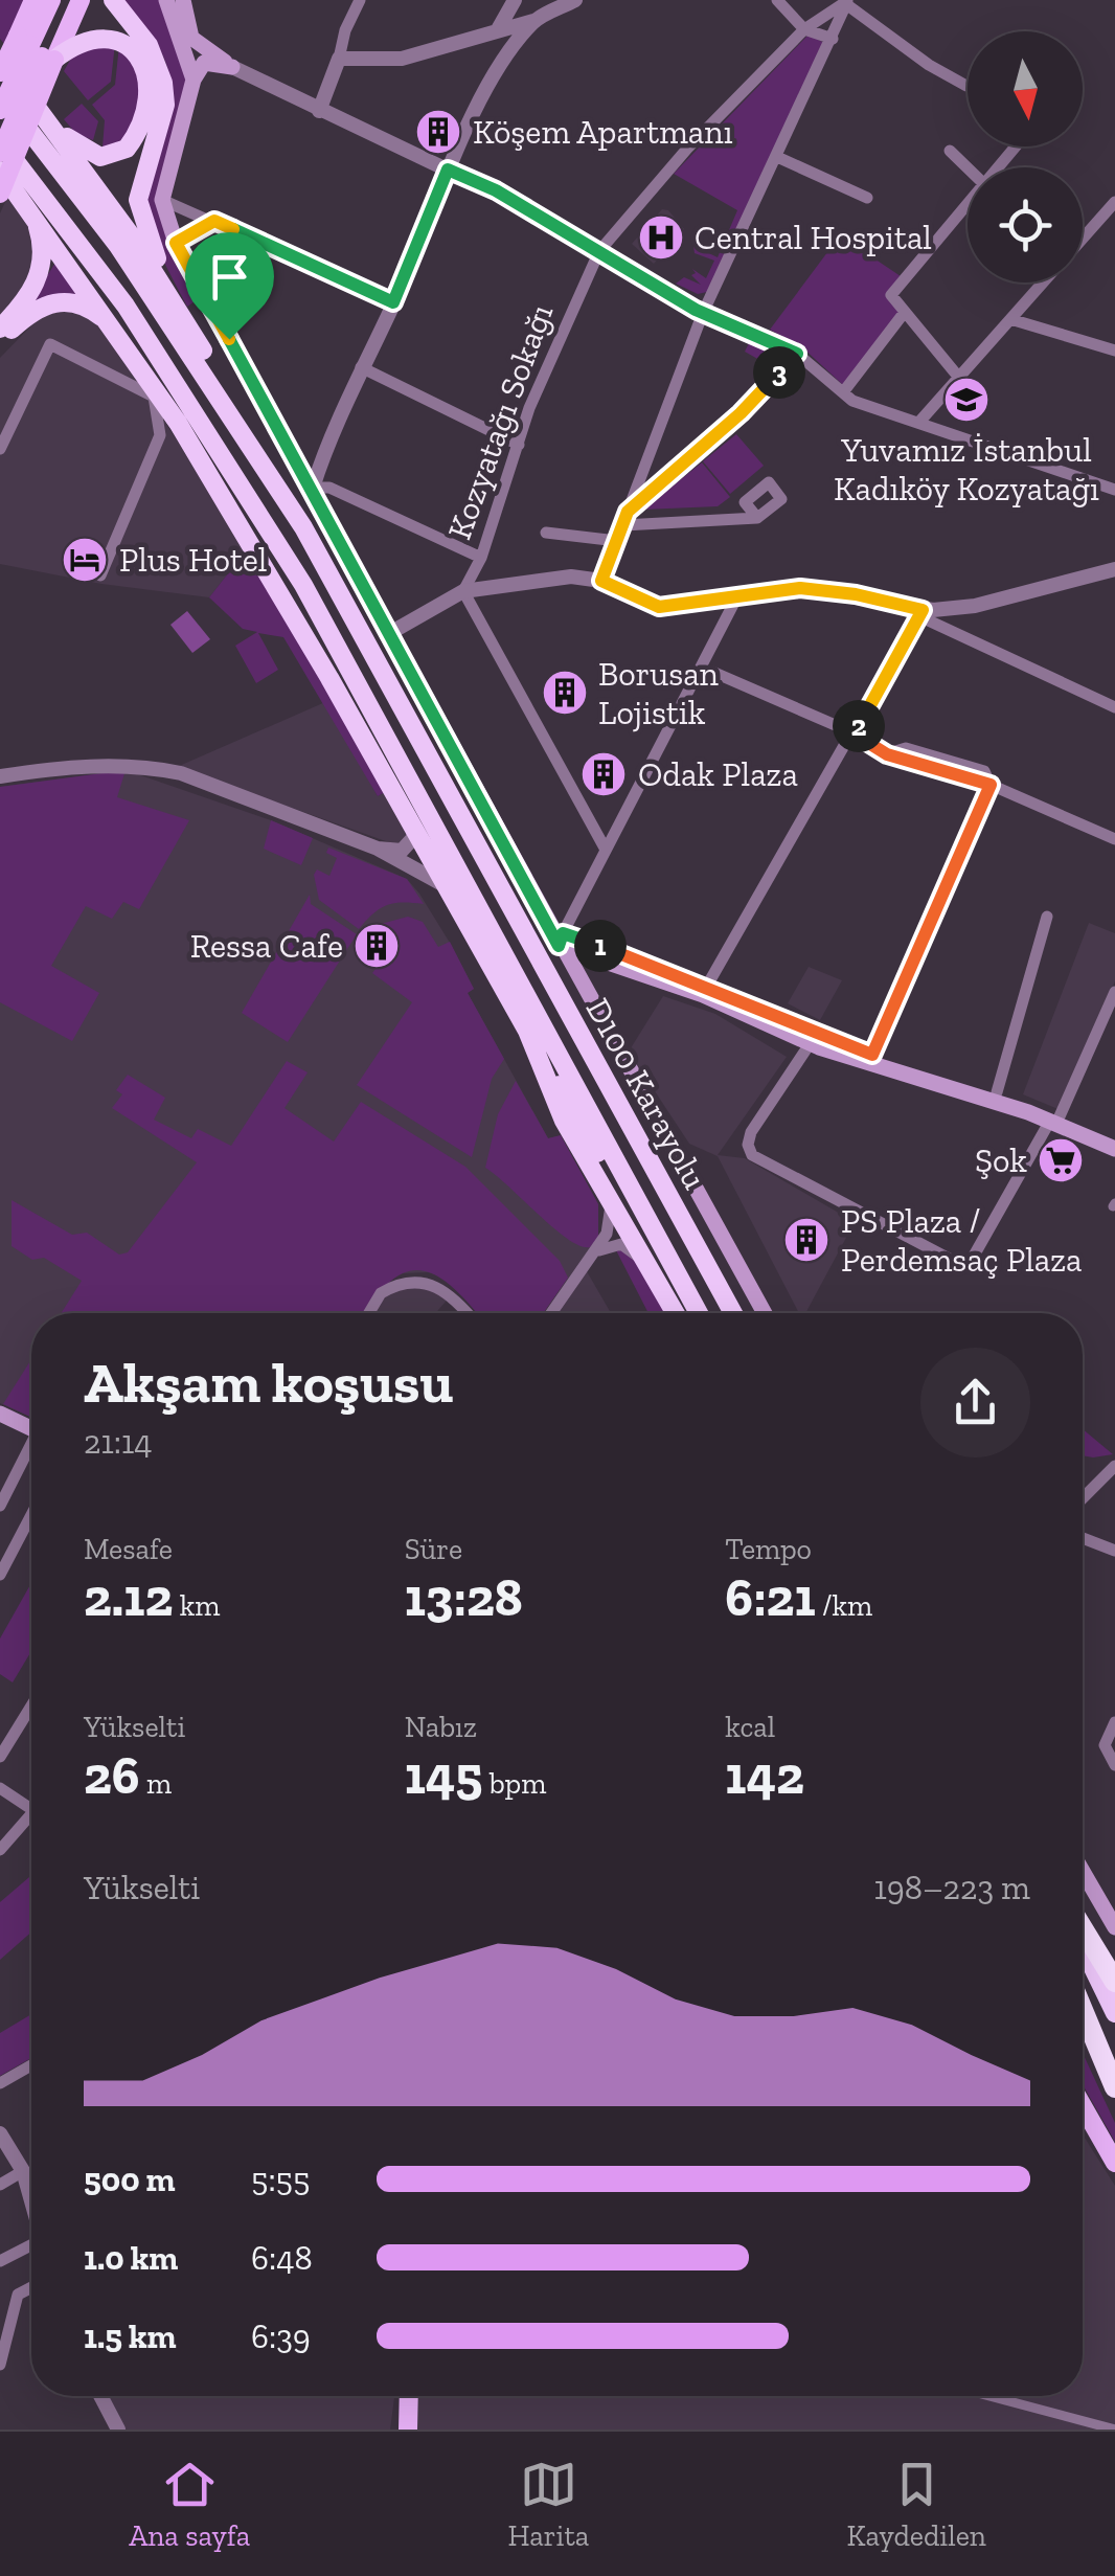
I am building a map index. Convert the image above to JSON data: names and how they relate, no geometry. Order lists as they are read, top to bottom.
{
  "streets": {
    "highway": ["D100 Karayolu"],
    "street": ["Kozyatağı Sokağı"]
  },
  "places": {
    "building": [
      "Köşem Apartmanı",
      "Borusan Lojistik",
      "Odak Plaza",
      "Ressa Cafe",
      "PS Plaza / Perdemsaç Plaza"
    ],
    "hospital": ["Central Hospital"],
    "school or university": ["Yuvamız İstanbul Kadıköy Kozyatağı"],
    "hotel": ["Plus Hotel"],
    "supermarket": ["Şok"]
  },
  "north": "bottom",
  "page": {
    "pins": ["3", "2", "1"],
    "heading": ["Akşam koşusu", "21:14"],
    "stats": [
      ["Mesafe", "2.12 km"],
      ["Süre", "13:28"],
      ["Tempo", "6:21 /km"],
      ["Yükselti", "26 m"],
      ["Nabız", "145 bpm"],
      ["kcal", "142"]
    ],
    "chart": ["Yükselti", "198–223 m"],
    "list": [
      {
        "name": "500 m",
        "note": "5:55"
      },
      {
        "name": "1.0 km",
        "note": "6:48"
      },
      {
        "name": "1.5 km",
        "note": "6:39"
      }
    ],
    "tabs": ["Ana sayfa", "Harita", "Kaydedilen"]
  }
}
